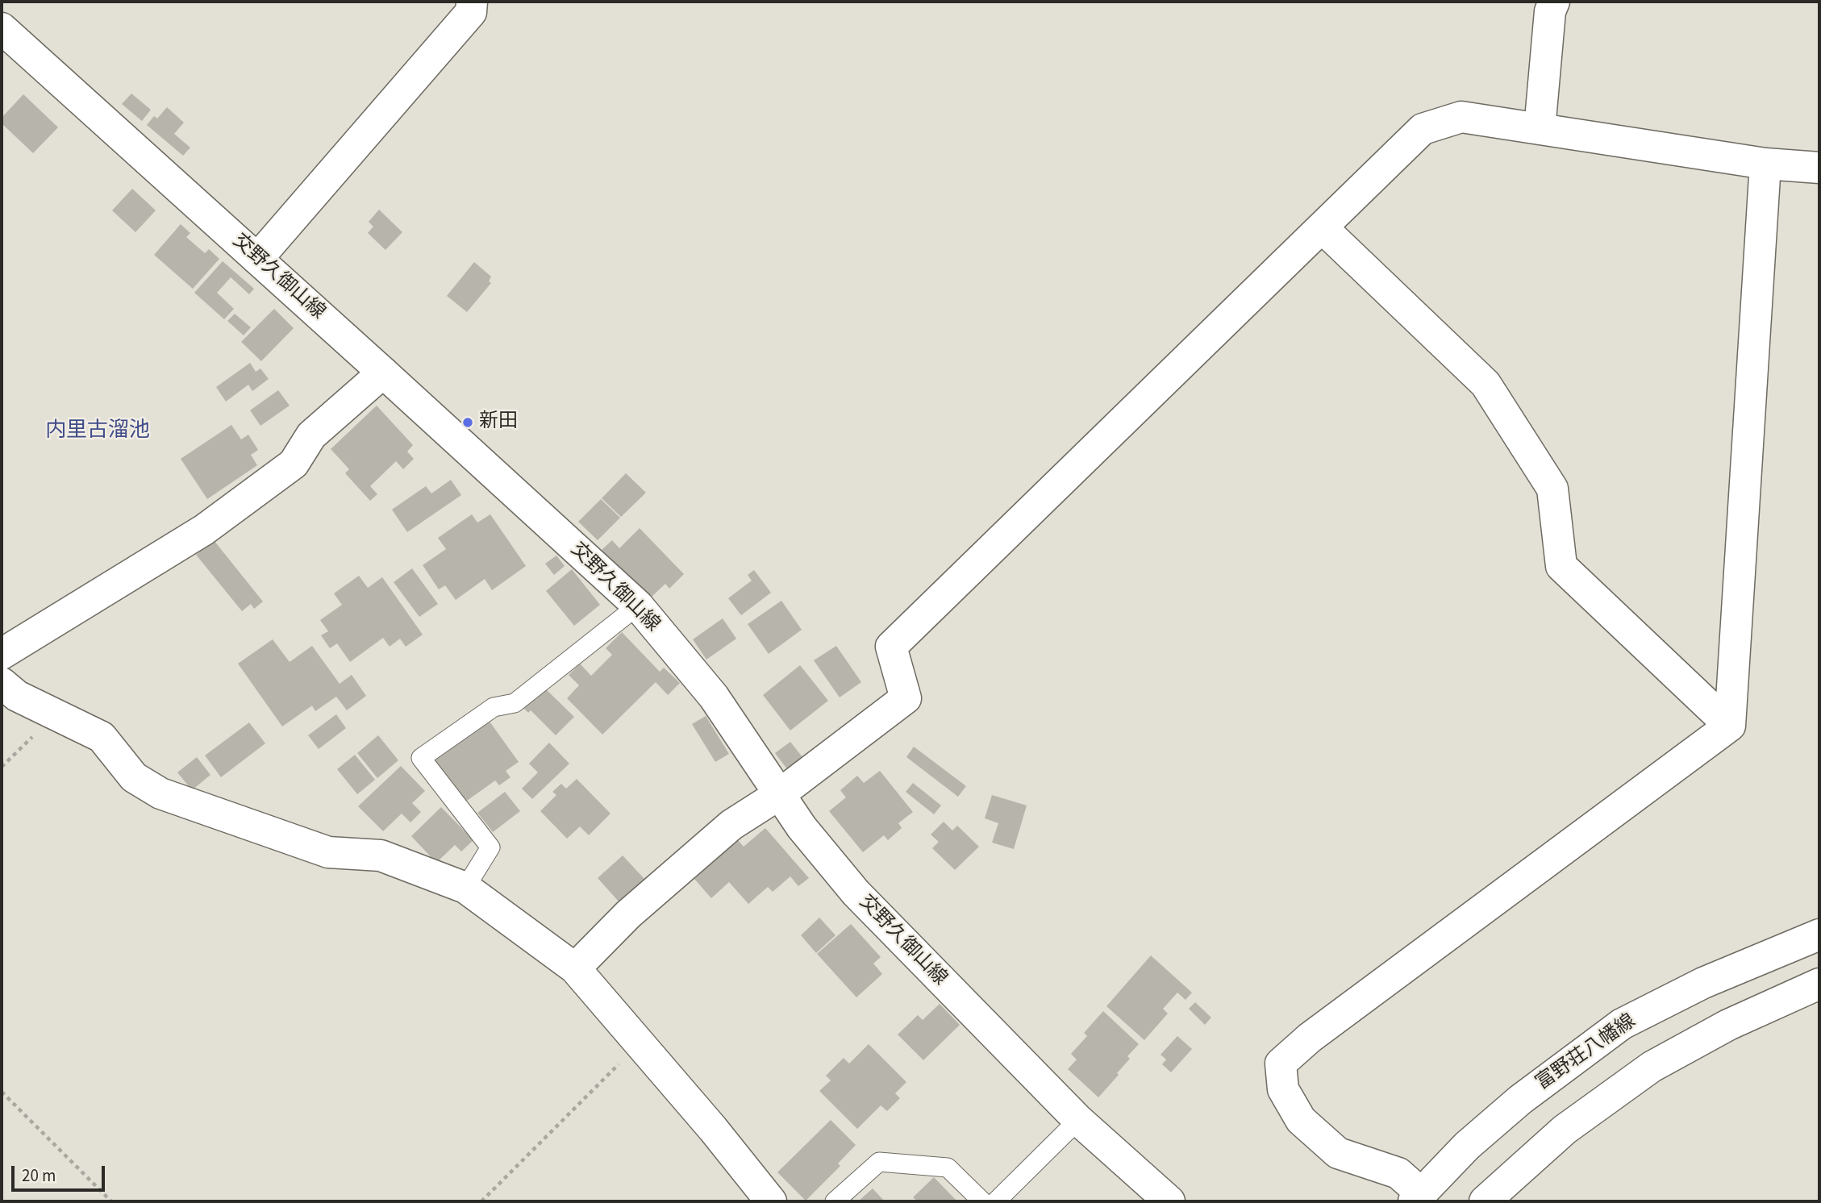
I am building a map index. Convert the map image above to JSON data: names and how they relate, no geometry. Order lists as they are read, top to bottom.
{
  "streets": {
    "street": ["交野久御山線", "富野荘八幡線"]
  },
  "districts": ["内里古溜池"],
  "places": ["新田"],
  "scale_bar": "20 m"
}
